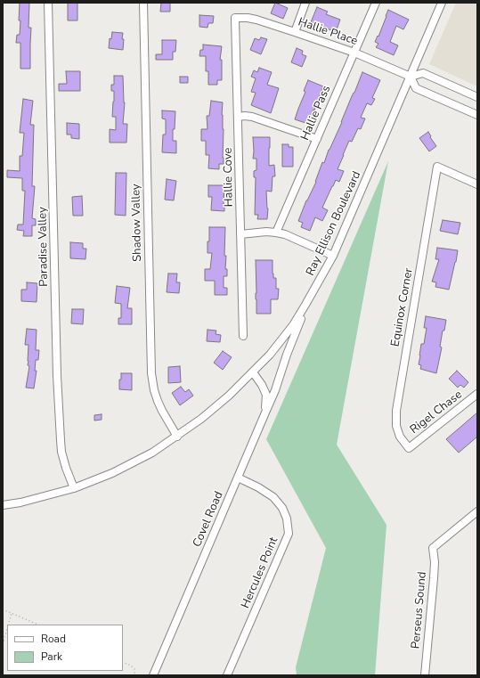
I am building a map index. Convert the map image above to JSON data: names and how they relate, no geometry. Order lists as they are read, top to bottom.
{
  "streets": {
    "street": [
      "Hallie Place",
      "Hallie Pass",
      "Hallie Cove",
      "Shadow Valley",
      "Ray Ellison Boulevard",
      "Paradise Valley",
      "Equinox Corner",
      "Rigel Chase",
      "Covel Road",
      "Hercules Point",
      "Perseus Sound"
    ]
  },
  "crossings": [
    ["Hallie Place", "Hallie Pass"],
    ["Hallie Place", "Hallie Cove"],
    ["Hallie Place", "Ray Ellison Boulevard"],
    ["Shadow Valley", "Ray Ellison Boulevard"],
    ["Ray Ellison Boulevard", "Paradise Valley"],
    ["Ray Ellison Boulevard", "Covel Road"],
    ["Equinox Corner", "Rigel Chase"],
    ["Covel Road", "Hercules Point"]
  ],
  "legend": ["Road", "Park"]
}
